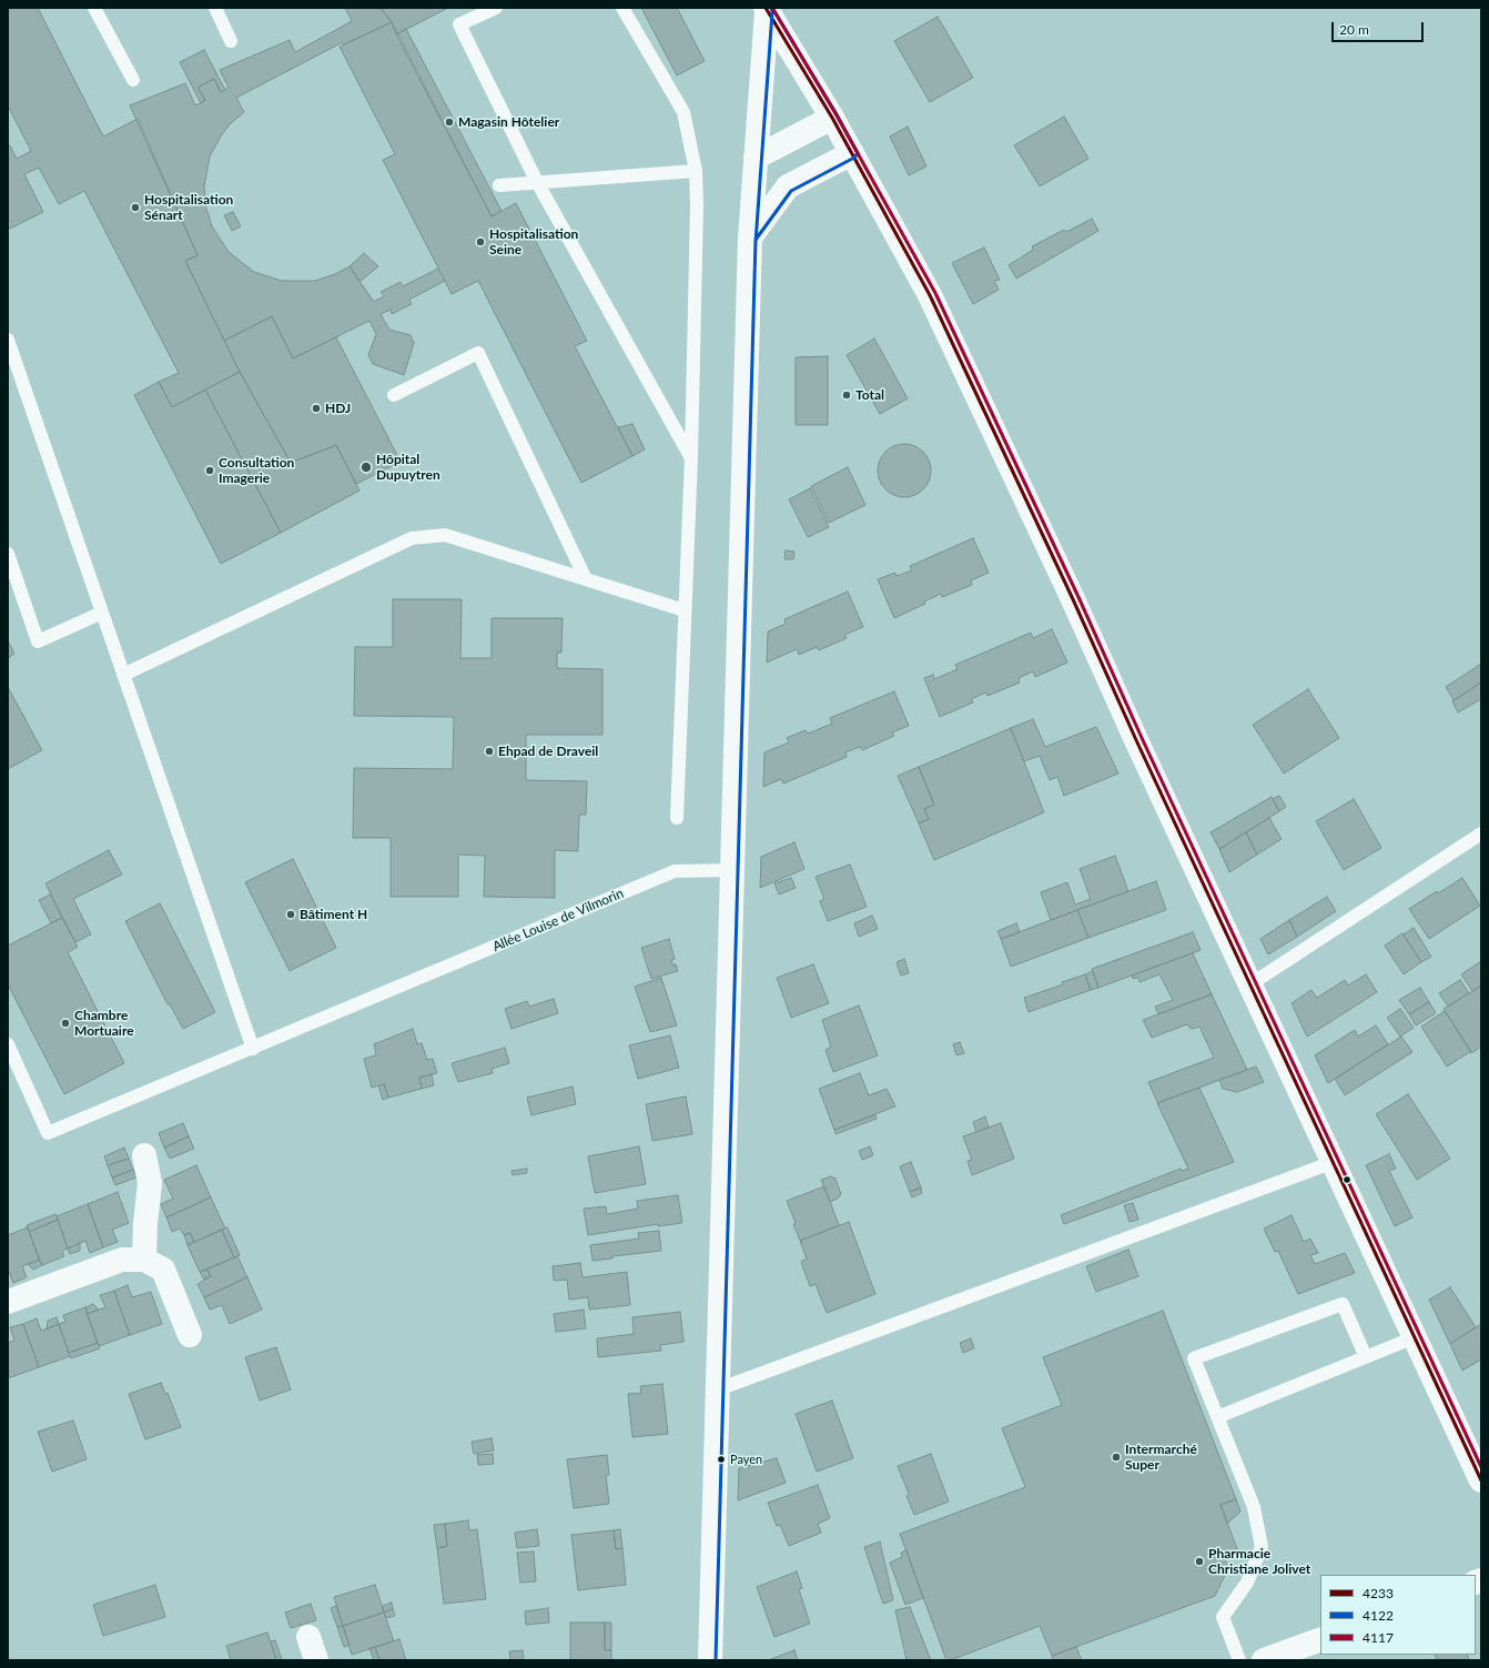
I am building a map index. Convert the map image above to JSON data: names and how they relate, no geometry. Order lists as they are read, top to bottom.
{
  "streets": {
    "lane": ["Allée Louise de Vilmorin"]
  },
  "places": [
    "Magasin Hôtelier",
    "Hospitalisation Sénart",
    "Hospitalisation Seine",
    "Total",
    "HDJ",
    "Hôpital Dupuytren",
    "Consultation Imagerie",
    "Ehpad de Draveil",
    "Bâtiment H",
    "Chambre Mortuaire",
    "Intermarché Super",
    "Payen",
    "Pharmacie Christiane Jolivet"
  ],
  "lines": ["transit line 4233", "transit line 4122", "transit line 4117"],
  "legend": ["4233", "4122", "4117"],
  "scale_bar": "20 m"
}
